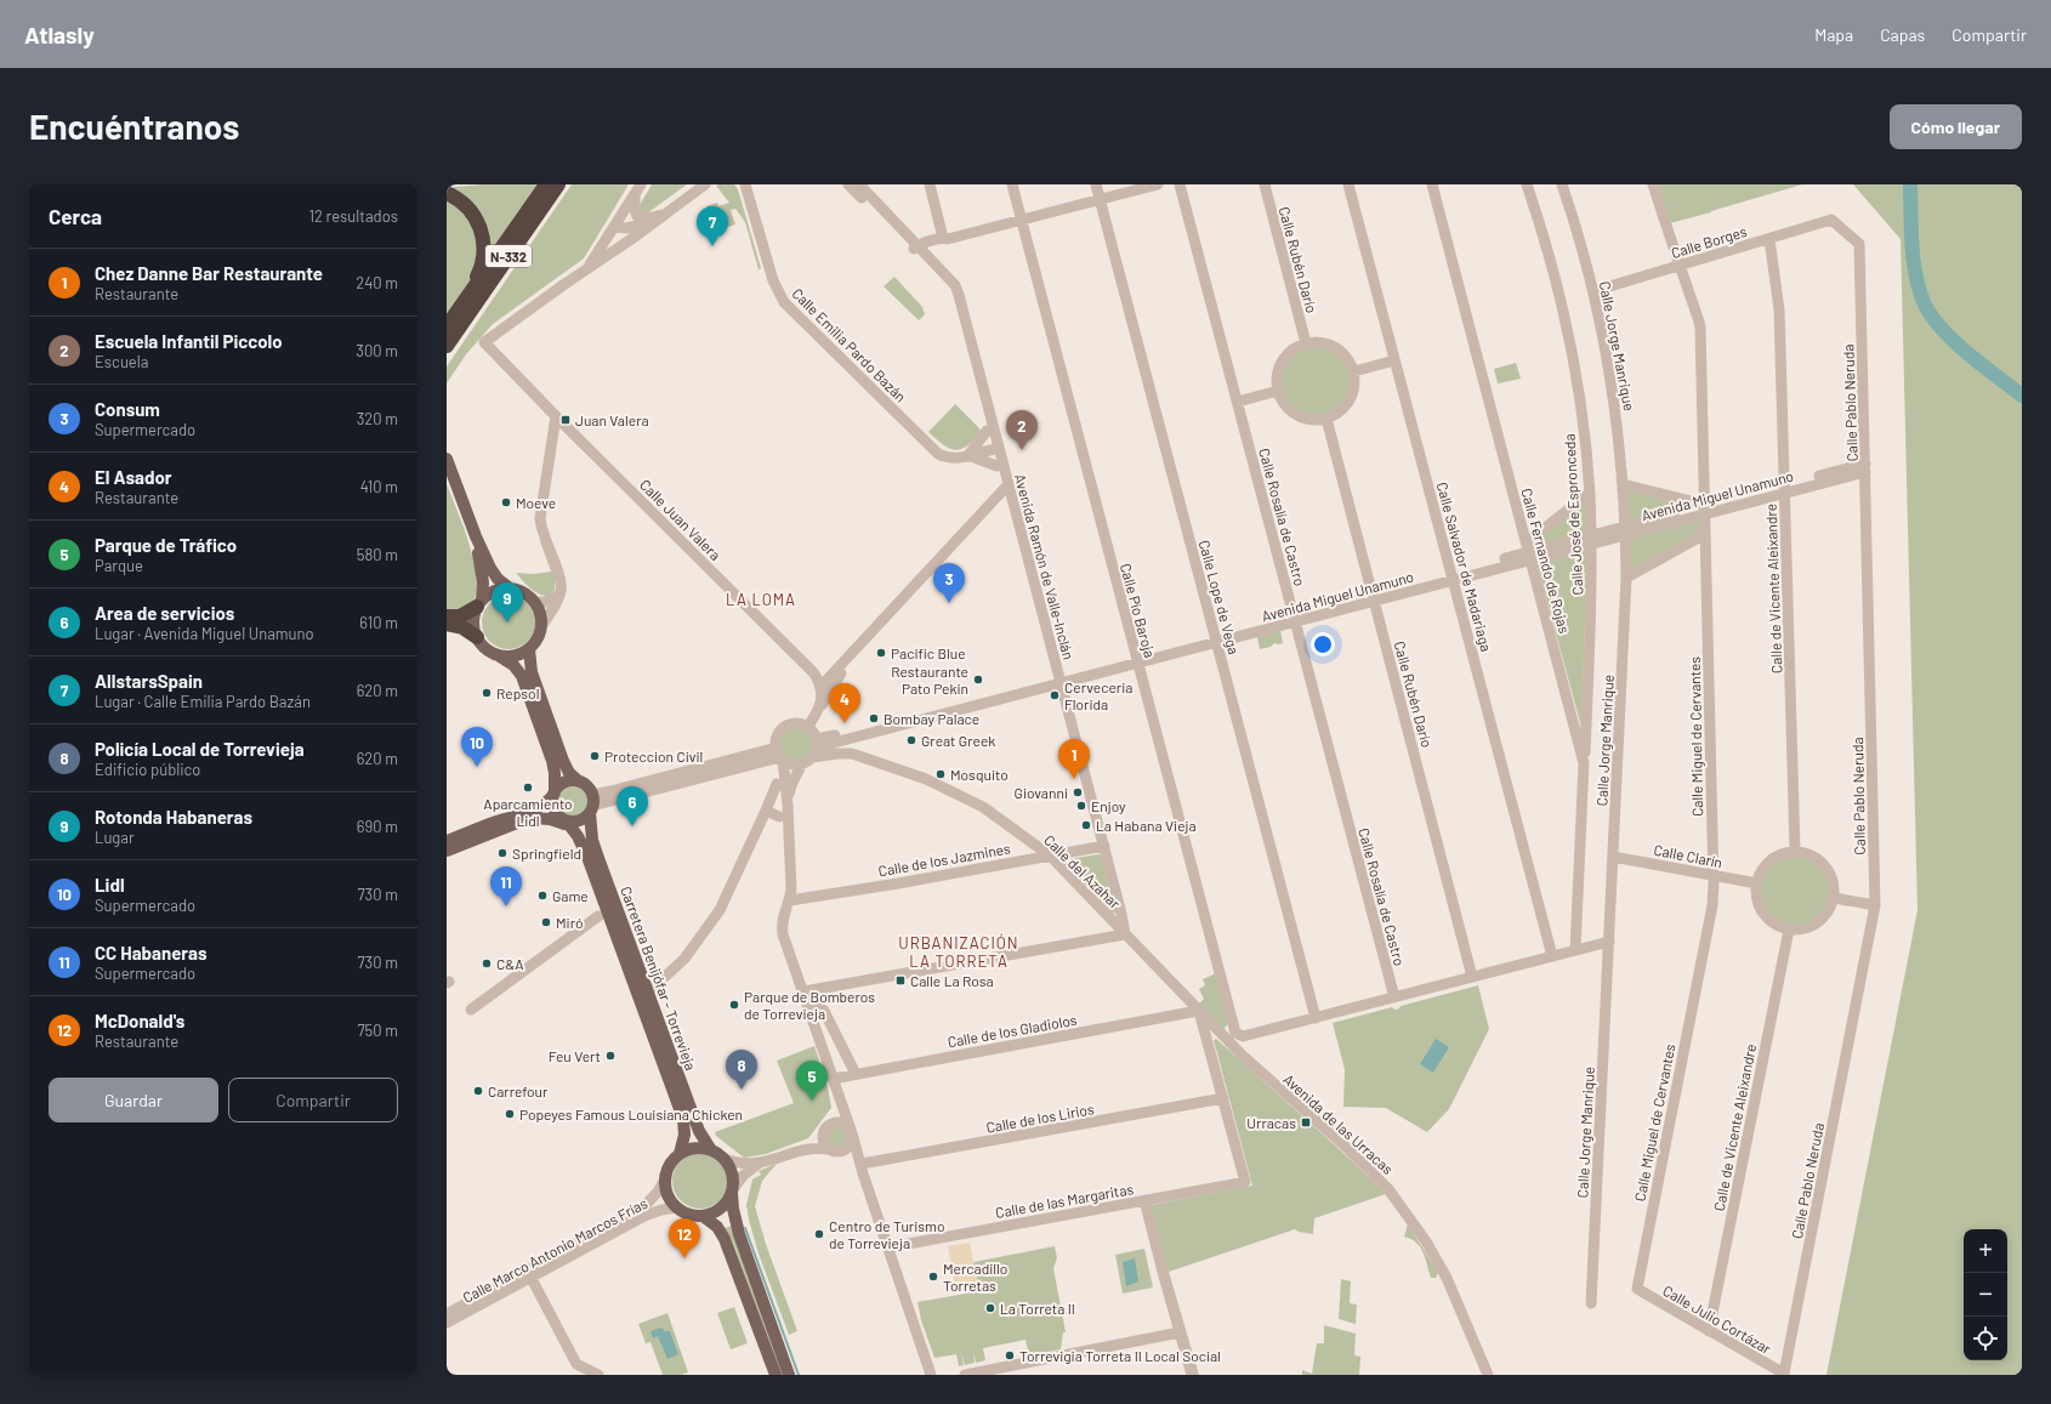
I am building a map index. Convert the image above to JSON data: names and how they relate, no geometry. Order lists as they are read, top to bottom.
{
  "streets": {
    "highway": ["N-332"],
    "main road": ["Carretera Benijófar - Torrevieja"],
    "street": [
      "Calle Borges",
      "Calle Rubén Darío",
      "Calle Emilia Pardo Bazán",
      "Calle Jorge Manrique",
      "Calle Pablo Neruda",
      "Avenida Miguel Unamuno",
      "Calle José de Espronceda",
      "Calle Rosalía de Castro",
      "Calle Juan Valera",
      "Calle Fernando de Rojas",
      "Avenida Ramón de Valle-Inclán",
      "Calle Salvador de Madariaga",
      "Calle de Vicente Aleixandre",
      "Calle Lope de Vega",
      "Calle Pío Baroja",
      "Calle Miguel de Cervantes",
      "Calle Clarín",
      "Calle de los Jazmines",
      "Calle del Azahar",
      "Calle de los Gladiolos",
      "Calle de los Lirios",
      "Avenida de las Urracas",
      "Calle de las Margaritas",
      "Calle Marco Antonio Marcos Frías",
      "Calle Julio Cortázar"
    ]
  },
  "crossings": [
    ["Calle Borges", "Calle Jorge Manrique"],
    ["Calle Borges", "Calle Pablo Neruda"],
    ["Calle Borges", "Calle de Vicente Aleixandre"],
    ["Calle Borges", "Calle Miguel de Cervantes"],
    ["Calle Rubén Darío", "Avenida Miguel Unamuno"],
    ["Calle Emilia Pardo Bazán", "Avenida Ramón de Valle-Inclán"],
    ["Calle Jorge Manrique", "Avenida Miguel Unamuno"],
    ["Calle Jorge Manrique", "Calle Clarín"],
    ["Calle Pablo Neruda", "Avenida Miguel Unamuno"],
    ["Calle Pablo Neruda", "Calle Julio Cortázar"],
    ["Avenida Miguel Unamuno", "Calle José de Espronceda"],
    ["Avenida Miguel Unamuno", "Calle Rosalía de Castro"],
    ["Avenida Miguel Unamuno", "Calle Fernando de Rojas"],
    ["Avenida Miguel Unamuno", "Avenida Ramón de Valle-Inclán"],
    ["Avenida Miguel Unamuno", "Calle Salvador de Madariaga"],
    ["Avenida Miguel Unamuno", "Calle de Vicente Aleixandre"],
    ["Avenida Miguel Unamuno", "Calle Lope de Vega"],
    ["Avenida Miguel Unamuno", "Calle Pío Baroja"],
    ["Avenida Miguel Unamuno", "Calle Miguel de Cervantes"],
    ["Avenida Miguel Unamuno", "Calle del Azahar"],
    ["Calle José de Espronceda", "Calle Fernando de Rojas"],
    ["Avenida Ramón de Valle-Inclán", "Calle de los Jazmines"],
    ["Avenida Ramón de Valle-Inclán", "Calle del Azahar"],
    ["Calle de Vicente Aleixandre", "Calle Clarín"],
    ["Calle de Vicente Aleixandre", "Calle Julio Cortázar"],
    ["Calle Miguel de Cervantes", "Calle Clarín"],
    ["Calle Miguel de Cervantes", "Calle Julio Cortázar"],
    ["Calle de los Jazmines", "Calle del Azahar"],
    ["Calle del Azahar", "Calle de los Gladiolos"],
    ["Calle del Azahar", "Avenida de las Urracas"],
    ["Carretera Benijófar - Torrevieja", "Calle Marco Antonio Marcos Frías"],
    ["Calle de los Gladiolos", "Avenida de las Urracas"],
    ["Calle de los Lirios", "Calle de las Margaritas"]
  ],
  "districts": ["LA LOMA", "URBANIZACIÓN LA TORRETA"],
  "places": {
    "transit": ["Juan Valera", "Calle La Rosa", "Urracas"],
    "other": [
      "Moeve",
      "Pacific Blue",
      "Restaurante Pato Pekin",
      "Repsol",
      "Cerveceria Florida",
      "Bombay Palace",
      "Great Greek",
      "Proteccion Civil",
      "Mosquito",
      "Aparcamiento Lidl",
      "Giovanni",
      "Enjoy",
      "La Habana Vieja",
      "Springfield",
      "Game",
      "Miró",
      "C&A",
      "Parque de Bomberos de Torrevieja",
      "Feu Vert",
      "Carrefour",
      "Popeyes Famous Louisiana Chicken",
      "Centro de Turismo de Torrevieja",
      "Mercadillo Torretas",
      "La Torreta II",
      "Torrevigia Torreta II Local Social"
    ]
  },
  "page": {
    "header": "Atlasly",
    "nav": ["Mapa", "Capas", "Compartir"],
    "buttons": [
      "Cómo llegar",
      ["Guardar", "Compartir"]
    ],
    "title": "Encuéntranos",
    "heading": ["Cerca", "12 resultados"],
    "pins": [
      "7",
      "2",
      "3",
      "9",
      "4",
      "10",
      "1",
      "6",
      "11",
      "8",
      "5",
      "12"
    ],
    "list": [
      {
        "mark": "1",
        "name": "Chez Danne Bar Restaurante",
        "note": "Restaurante",
        "value": "240 m"
      },
      {
        "mark": "2",
        "name": "Escuela Infantil Piccolo",
        "note": "Escuela",
        "value": "300 m"
      },
      {
        "mark": "3",
        "name": "Consum",
        "note": "Supermercado",
        "value": "320 m"
      },
      {
        "mark": "4",
        "name": "El Asador",
        "note": "Restaurante",
        "value": "410 m"
      },
      {
        "mark": "5",
        "name": "Parque de Tráfico",
        "note": "Parque",
        "value": "580 m"
      },
      {
        "mark": "6",
        "name": "Area de servicios",
        "note": "Lugar · Avenida Miguel Unamuno",
        "value": "610 m"
      },
      {
        "mark": "7",
        "name": "AllstarsSpain",
        "note": "Lugar · Calle Emilia Pardo Bazán",
        "value": "620 m"
      },
      {
        "mark": "8",
        "name": "Policía Local de Torrevieja",
        "note": "Edificio público",
        "value": "620 m"
      },
      {
        "mark": "9",
        "name": "Rotonda Habaneras",
        "note": "Lugar",
        "value": "690 m"
      },
      {
        "mark": "10",
        "name": "Lidl",
        "note": "Supermercado",
        "value": "730 m"
      },
      {
        "mark": "11",
        "name": "CC Habaneras",
        "note": "Supermercado",
        "value": "730 m"
      },
      {
        "mark": "12",
        "name": "McDonald's",
        "note": "Restaurante",
        "value": "750 m"
      }
    ],
    "map_buttons": ["+", "−"]
  }
}
